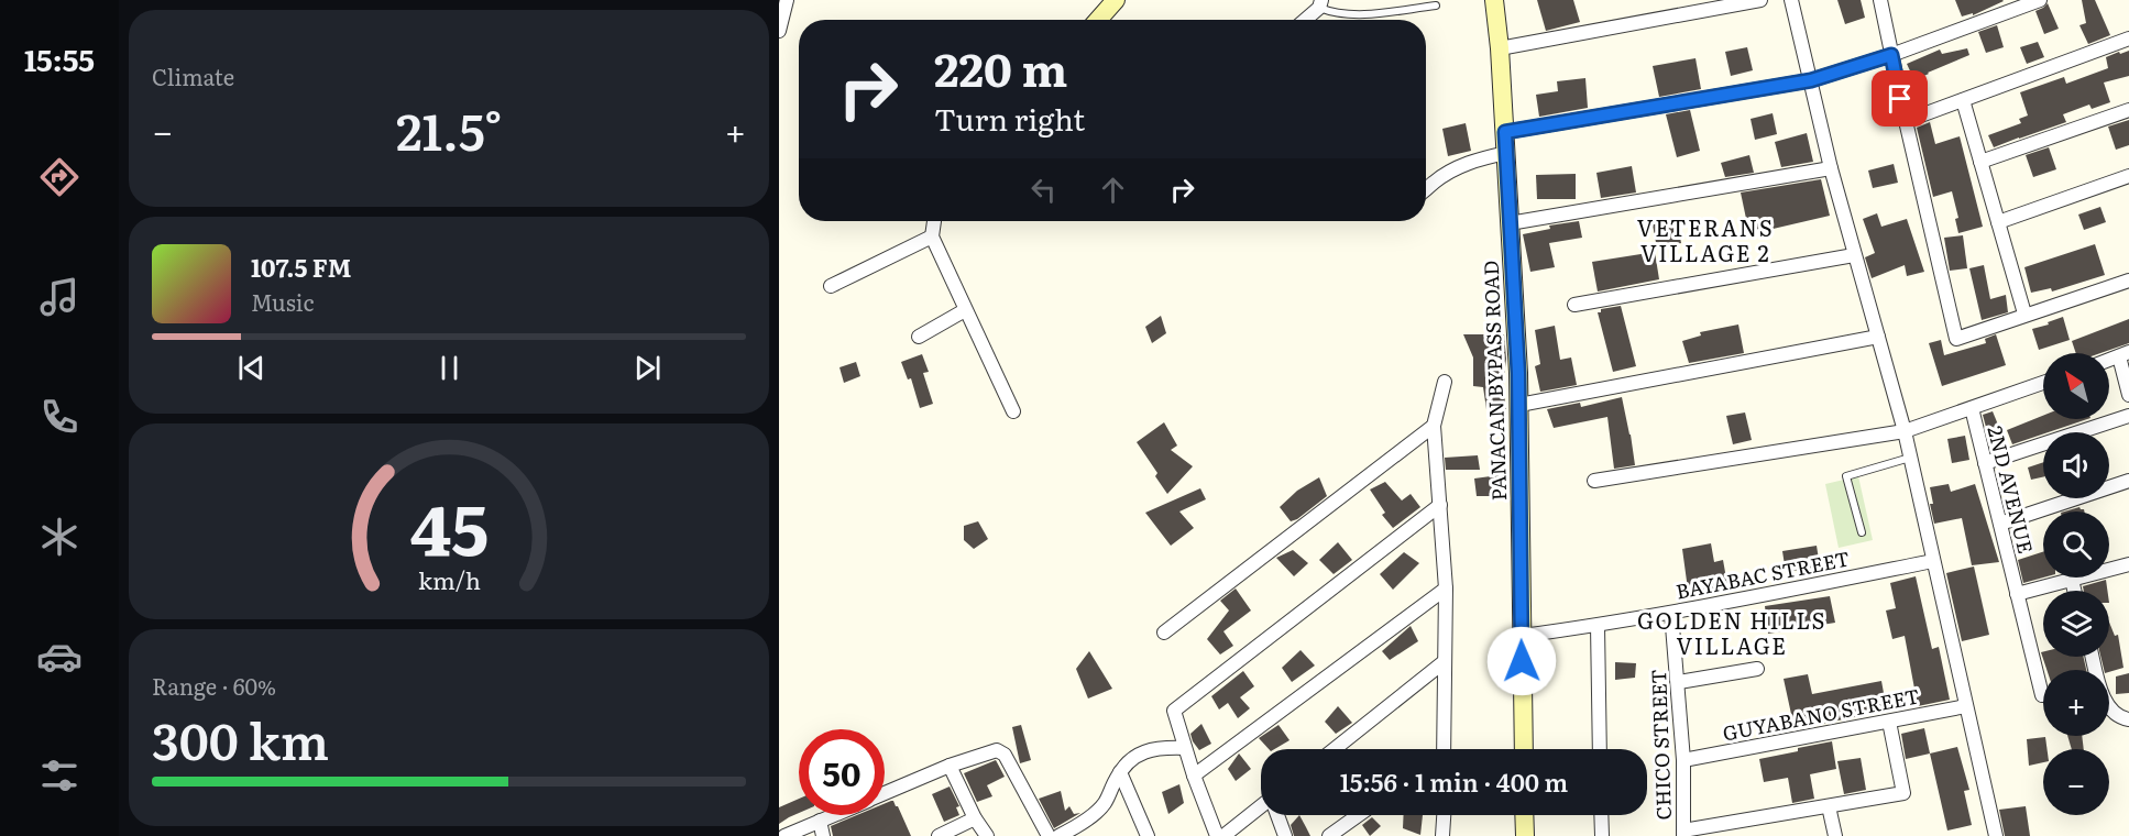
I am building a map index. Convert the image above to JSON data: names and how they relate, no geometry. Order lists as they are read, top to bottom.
{
  "streets": {
    "main road": ["PANACAN BYPASS ROAD"],
    "street": [
      "2ND AVENUE",
      "BAYABAC STREET",
      "GUYABANO STREET",
      "CHICO STREET"
    ]
  },
  "crossings": [
    ["PANACAN BYPASS ROAD", "BAYABAC STREET"],
    ["BAYABAC STREET", "CHICO STREET"],
    ["GUYABANO STREET", "CHICO STREET"]
  ],
  "districts": ["VETERANS VILLAGE 2", "GOLDEN HILLS VILLAGE"],
  "north": "top left",
  "page": {
    "tabs": "15:55",
    "tile": [
      "Climate",
      ["Range · 60%", "300 km"]
    ],
    "turn": ["220 m", "Turn right"],
    "heat": ["−", "21.5°", "+"],
    "song": ["107.5 FM", "Music"],
    "map_buttons": ["+", "−"],
    "limit": "50",
    "trip": "15:56 · 1 min · 400 m",
    "gauge": ["45", "km/h"]
  }
}
